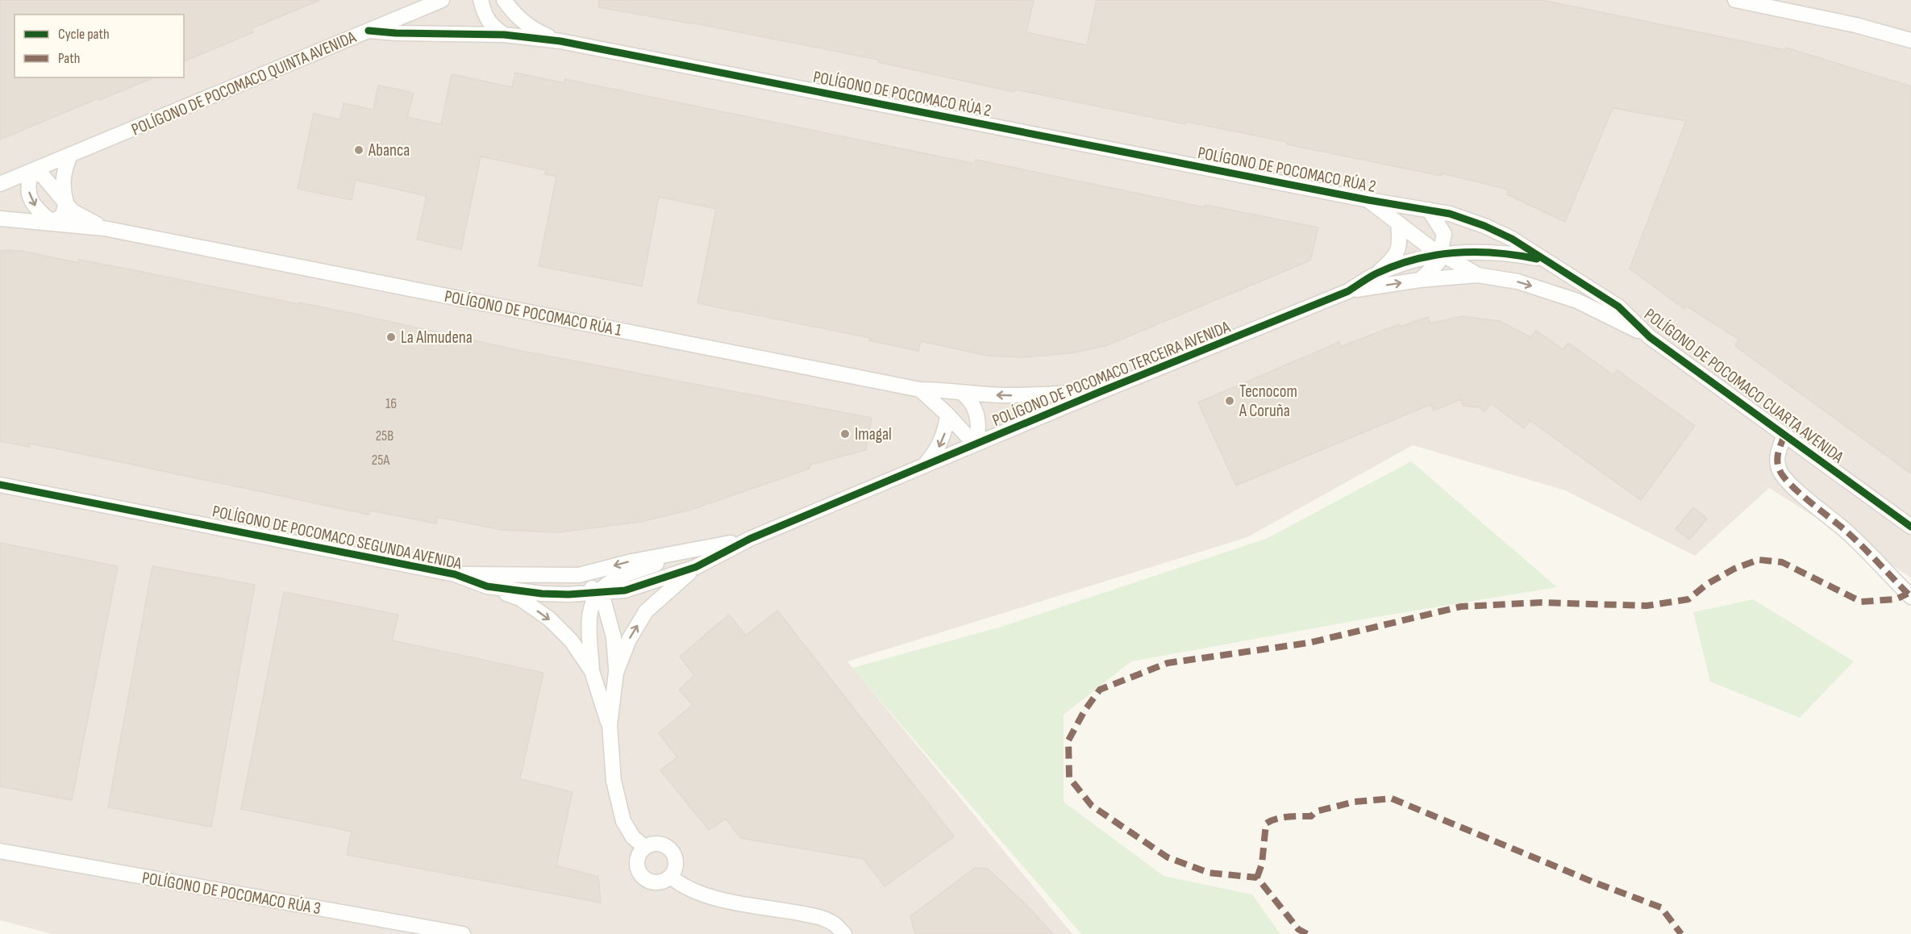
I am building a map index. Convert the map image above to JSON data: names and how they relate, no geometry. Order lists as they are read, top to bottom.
{
  "streets": {
    "street": [
      "POLÍGONO DE POCOMACO QUINTA AVENIDA",
      "POLÍGONO DE POCOMACO RÚA 2",
      "POLÍGONO DE POCOMACO RÚA 1",
      "POLÍGONO DE POCOMACO TERCEIRA AVENIDA",
      "POLÍGONO DE POCOMACO CUARTA AVENIDA",
      "POLÍGONO DE POCOMACO SEGUNDA AVENIDA",
      "POLÍGONO DE POCOMACO RÚA 3"
    ]
  },
  "crossings": [
    ["POLÍGONO DE POCOMACO QUINTA AVENIDA", "POLÍGONO DE POCOMACO RÚA 2"],
    ["POLÍGONO DE POCOMACO RÚA 2", "POLÍGONO DE POCOMACO TERCEIRA AVENIDA"],
    ["POLÍGONO DE POCOMACO RÚA 2", "POLÍGONO DE POCOMACO CUARTA AVENIDA"],
    ["POLÍGONO DE POCOMACO RÚA 1", "POLÍGONO DE POCOMACO TERCEIRA AVENIDA"],
    ["POLÍGONO DE POCOMACO TERCEIRA AVENIDA", "POLÍGONO DE POCOMACO CUARTA AVENIDA"],
    ["POLÍGONO DE POCOMACO TERCEIRA AVENIDA", "POLÍGONO DE POCOMACO SEGUNDA AVENIDA"]
  ],
  "places": [
    "Abanca",
    "La Almudena",
    "Tecnocom A Coruña",
    "Imagal"
  ],
  "house_numbers": ["16", "25B", "25A"],
  "legend": ["Cycle path", "Path"]
}
